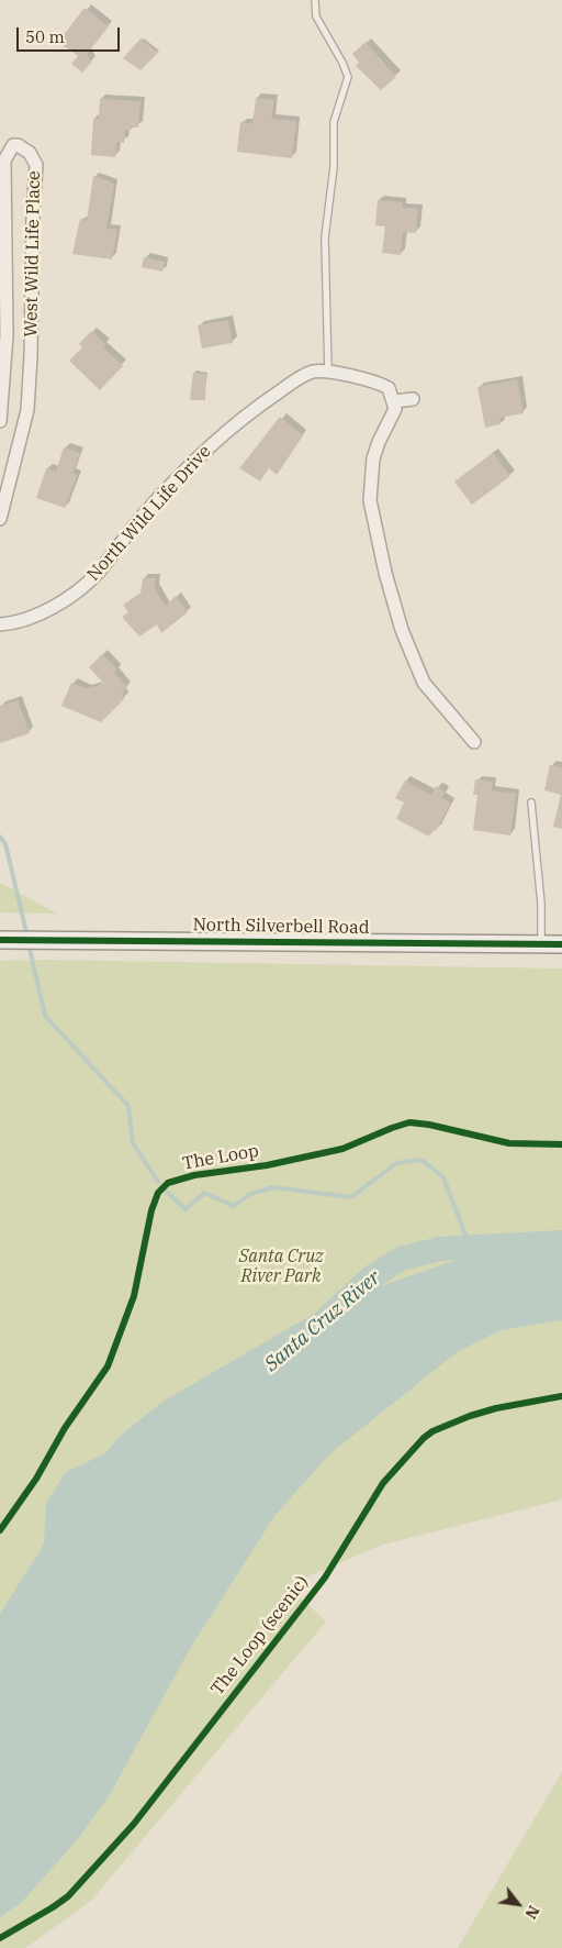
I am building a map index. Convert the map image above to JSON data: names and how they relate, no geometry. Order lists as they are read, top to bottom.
{
  "streets": {
    "main road": ["North Silverbell Road"],
    "street": ["West Wild Life Place", "North Wild Life Drive"],
    "cycle path": ["The Loop", "The Loop (scenic)"]
  },
  "water": ["Santa Cruz River"],
  "parks": ["Santa Cruz River Park"],
  "scale_bar": "50 m",
  "north": "bottom right"
}
